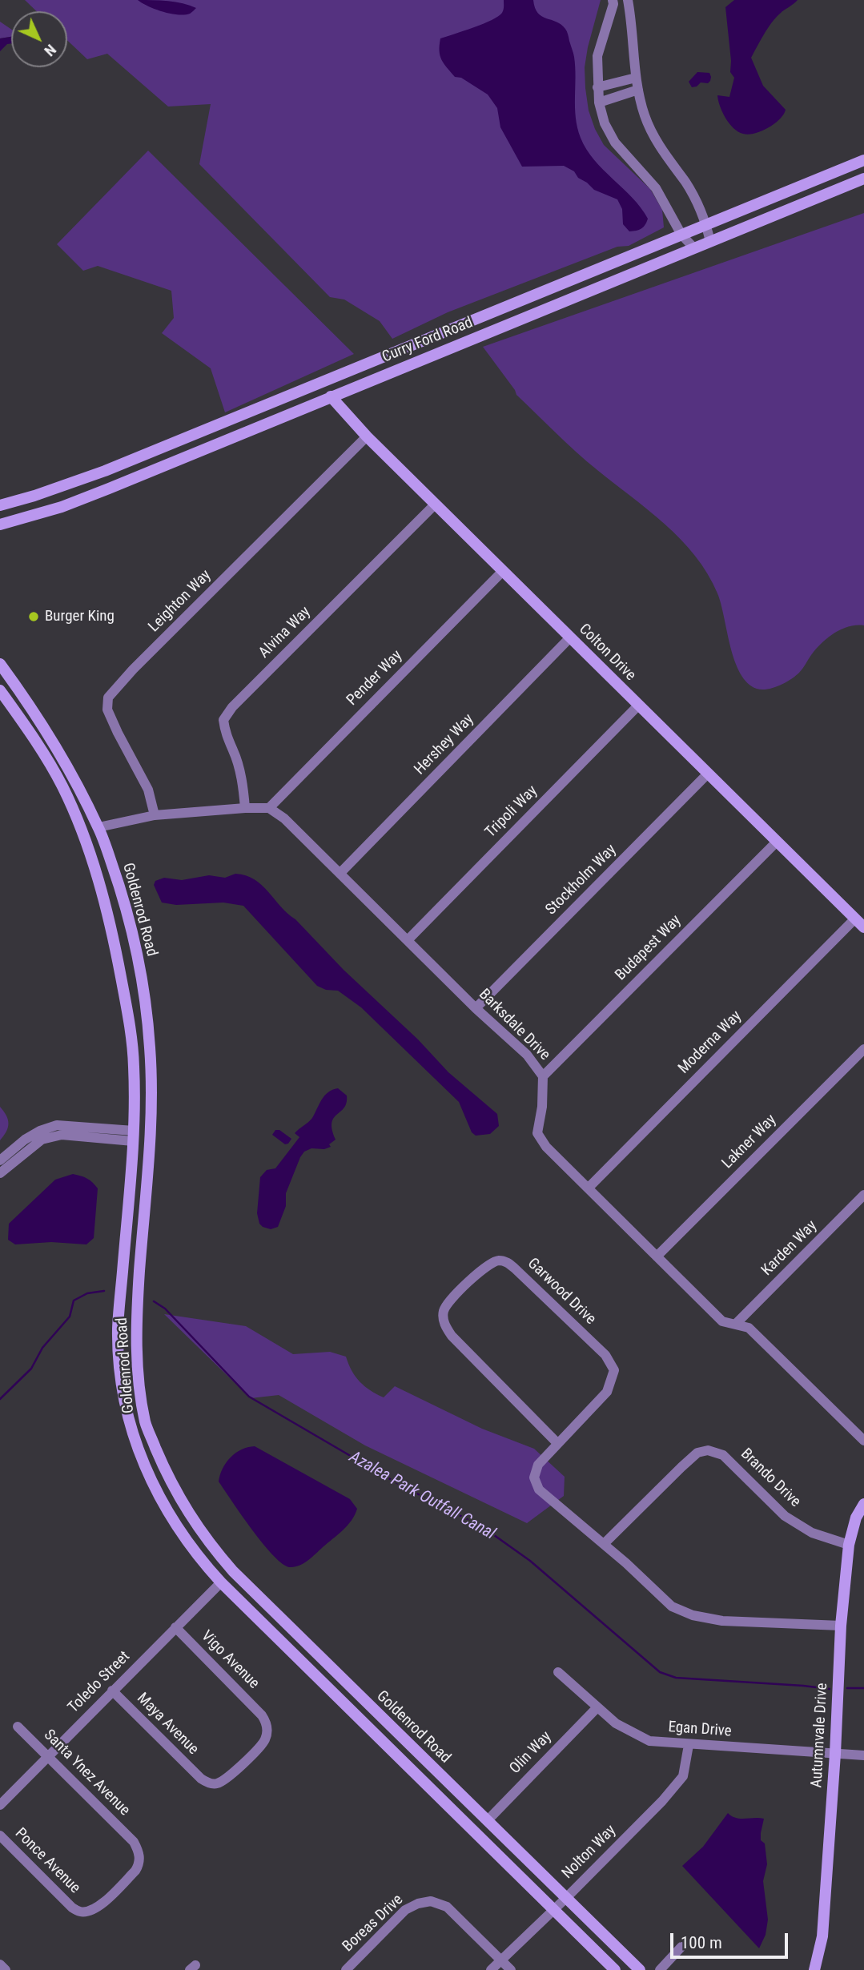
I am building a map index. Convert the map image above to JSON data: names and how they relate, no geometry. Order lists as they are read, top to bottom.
{
  "streets": {
    "main road": [
      "Curry Ford Road",
      "Colton Drive",
      "Goldenrod Road",
      "Autumnvale Drive"
    ],
    "street": [
      "Leighton Way",
      "Alvina Way",
      "Pender Way",
      "Hershey Way",
      "Tripoli Way",
      "Stockholm Way",
      "Budapest Way",
      "Barksdale Drive",
      "Moderna Way",
      "Lakner Way",
      "Karden Way",
      "Garwood Drive",
      "Brando Drive",
      "Vigo Avenue",
      "Toledo Street",
      "Maya Avenue",
      "Egan Drive",
      "Olin Way",
      "Santa Ynez Avenue",
      "Nolton Way",
      "Ponce Avenue",
      "Boreas Drive"
    ]
  },
  "crossings": [
    ["Curry Ford Road", "Colton Drive"],
    ["Leighton Way", "Colton Drive"],
    ["Alvina Way", "Colton Drive"],
    ["Colton Drive", "Pender Way"],
    ["Colton Drive", "Hershey Way"],
    ["Colton Drive", "Tripoli Way"],
    ["Colton Drive", "Stockholm Way"],
    ["Colton Drive", "Budapest Way"],
    ["Colton Drive", "Moderna Way"],
    ["Pender Way", "Barksdale Drive"],
    ["Hershey Way", "Barksdale Drive"],
    ["Tripoli Way", "Barksdale Drive"],
    ["Stockholm Way", "Barksdale Drive"],
    ["Goldenrod Road", "Toledo Street"],
    ["Goldenrod Road", "Olin Way"],
    ["Goldenrod Road", "Nolton Way"],
    ["Budapest Way", "Barksdale Drive"],
    ["Barksdale Drive", "Moderna Way"],
    ["Barksdale Drive", "Lakner Way"],
    ["Barksdale Drive", "Karden Way"],
    ["Garwood Drive", "Brando Drive"],
    ["Garwood Drive", "Autumnvale Drive"],
    ["Brando Drive", "Autumnvale Drive"],
    ["Vigo Avenue", "Toledo Street"],
    ["Vigo Avenue", "Maya Avenue"],
    ["Toledo Street", "Maya Avenue"],
    ["Toledo Street", "Santa Ynez Avenue"],
    ["Egan Drive", "Autumnvale Drive"],
    ["Egan Drive", "Olin Way"],
    ["Egan Drive", "Nolton Way"],
    ["Santa Ynez Avenue", "Ponce Avenue"],
    ["Nolton Way", "Boreas Drive"]
  ],
  "water": ["Azalea Park Outfall Canal"],
  "places": ["Burger King"],
  "scale_bar": "100 m",
  "north": "bottom right"
}
